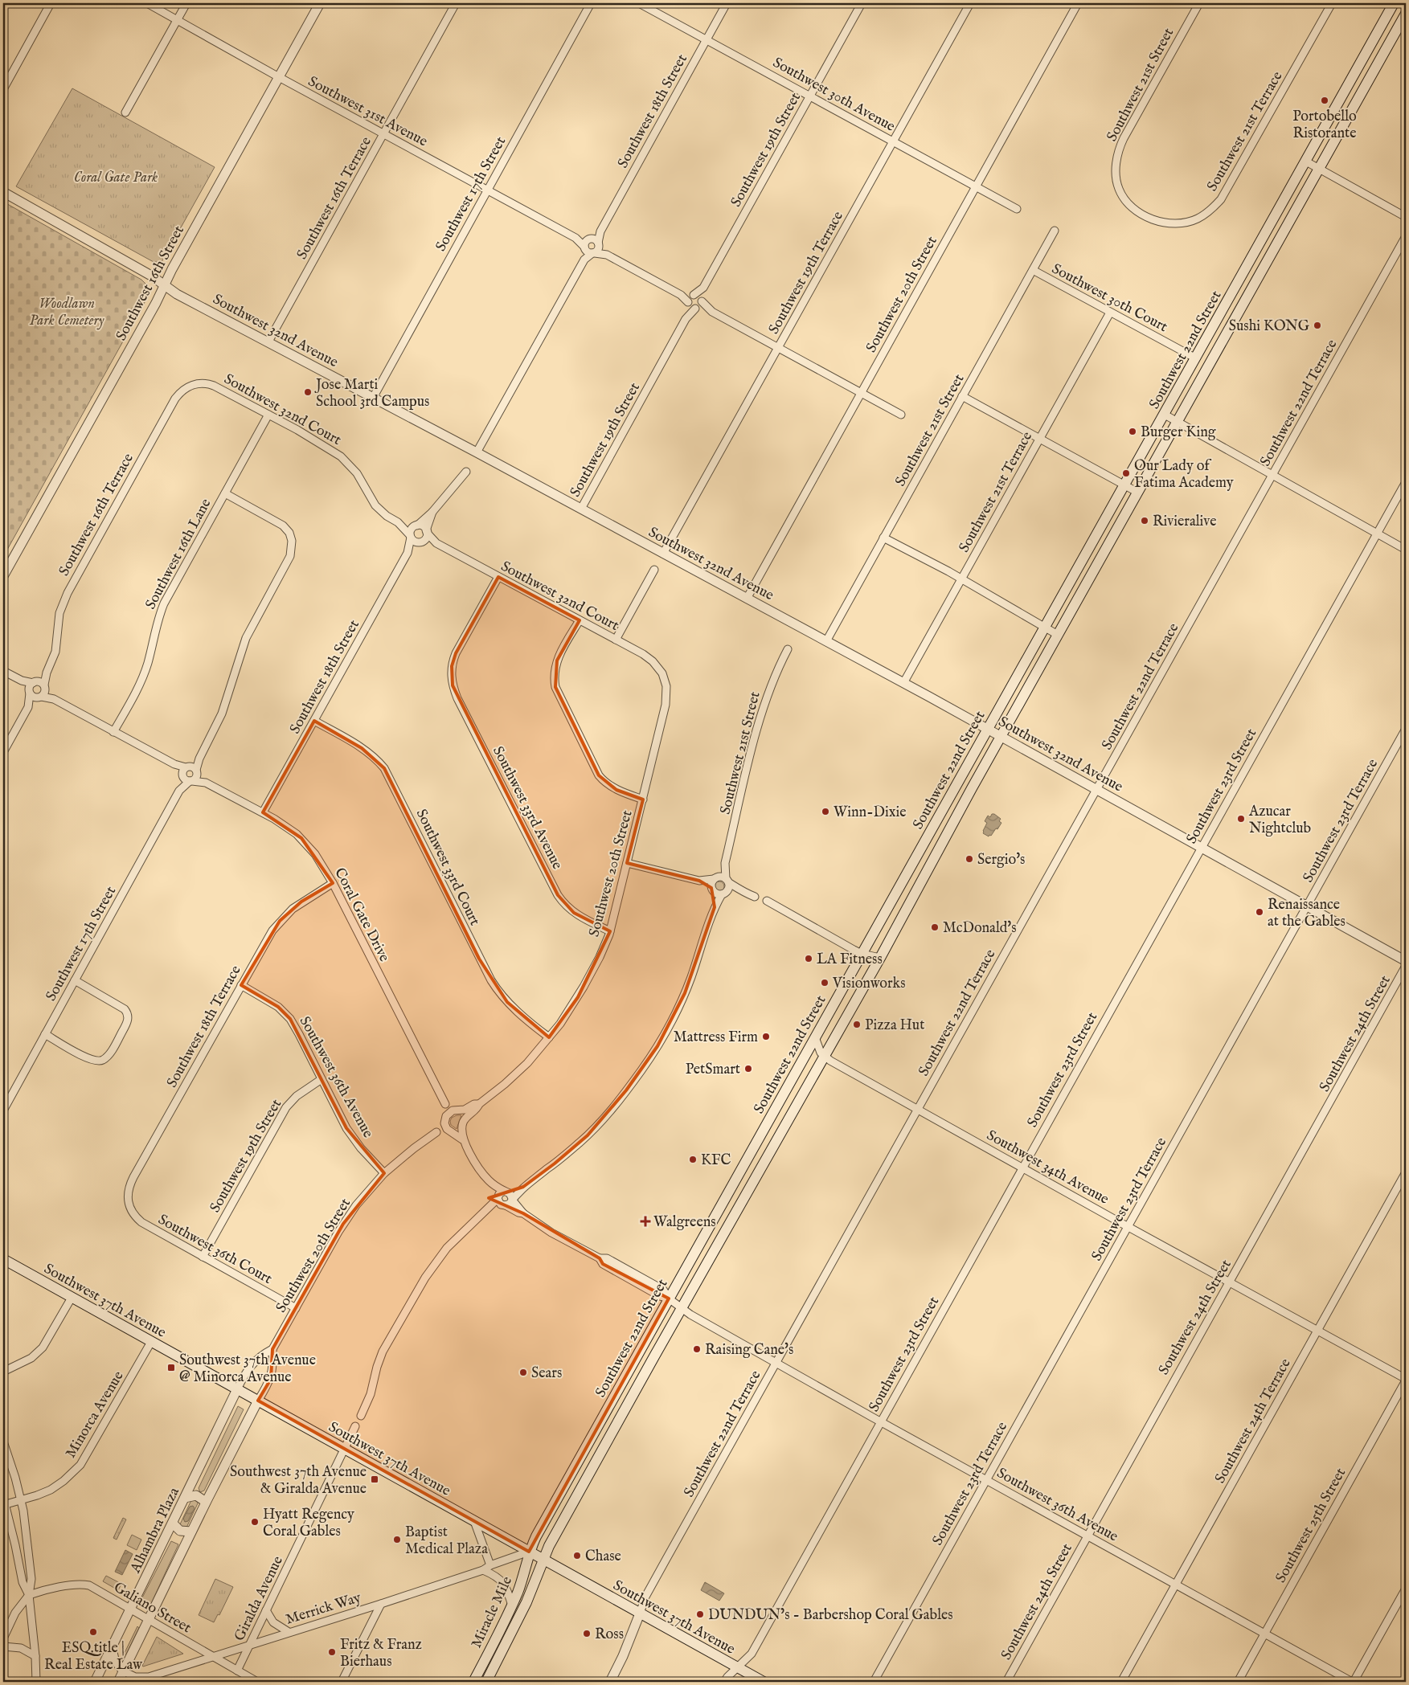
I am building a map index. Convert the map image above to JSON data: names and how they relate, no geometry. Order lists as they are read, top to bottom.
{
  "streets": {
    "main road": ["Southwest 22nd Street", "Southwest 37th Avenue", "Miracle Mile"],
    "street": [
      "Southwest 21st Street",
      "Southwest 30th Avenue",
      "Southwest 31st Avenue",
      "Southwest 18th Street",
      "Southwest 21st Terrace",
      "Southwest 19th Street",
      "Southwest 17th Street",
      "Southwest 16th Terrace",
      "Southwest 19th Terrace",
      "Southwest 16th Street",
      "Southwest 20th Street",
      "Southwest 30th Court",
      "Southwest 32nd Avenue",
      "Southwest 22nd Terrace",
      "Southwest 32nd Court",
      "Southwest 16th Lane",
      "Southwest 23rd Street",
      "Southwest 33rd Avenue",
      "Southwest 23rd Terrace",
      "Southwest 33rd Court",
      "Coral Gate Drive",
      "Southwest 18th Terrace",
      "Southwest 24th Street",
      "Southwest 36th Avenue",
      "Southwest 34th Avenue",
      "Southwest 36th Court",
      "Minorca Avenue",
      "Southwest 24th Terrace",
      "Southwest 25th Street",
      "Alhambra Plaza",
      "Giralda Avenue",
      "Galiano Street",
      "Merrick Way"
    ]
  },
  "crossings": [
    ["Southwest 21st Street", "Southwest 21st Terrace"],
    ["Southwest 21st Street", "Southwest 30th Court"],
    ["Southwest 21st Street", "Southwest 32nd Avenue"],
    ["Southwest 30th Avenue", "Southwest 18th Street"],
    ["Southwest 30th Avenue", "Southwest 19th Street"],
    ["Southwest 30th Avenue", "Southwest 19th Terrace"],
    ["Southwest 30th Avenue", "Southwest 20th Street"],
    ["Southwest 31st Avenue", "Southwest 18th Street"],
    ["Southwest 31st Avenue", "Southwest 17th Street"],
    ["Southwest 31st Avenue", "Southwest 16th Terrace"],
    ["Southwest 31st Avenue", "Southwest 16th Street"],
    ["Southwest 18th Street", "Southwest 32nd Court"],
    ["Southwest 18th Street", "Southwest 33rd Court"],
    ["Southwest 18th Street", "Coral Gate Drive"],
    ["Southwest 21st Terrace", "Southwest 30th Court"],
    ["Southwest 21st Terrace", "Southwest 32nd Avenue"],
    ["Southwest 19th Street", "Southwest 32nd Avenue"],
    ["Southwest 19th Street", "Southwest 36th Avenue"],
    ["Southwest 19th Street", "Southwest 36th Court"],
    ["Southwest 17th Street", "Southwest 32nd Avenue"],
    ["Southwest 17th Street", "Coral Gate Drive"],
    ["Southwest 16th Terrace", "Southwest 32nd Avenue"],
    ["Southwest 16th Terrace", "Southwest 32nd Court"],
    ["Southwest 19th Terrace", "Southwest 32nd Avenue"],
    ["Southwest 16th Street", "Southwest 32nd Avenue"],
    ["Southwest 20th Street", "Southwest 32nd Avenue"],
    ["Southwest 20th Street", "Southwest 32nd Court"],
    ["Southwest 20th Street", "Southwest 33rd Avenue"],
    ["Southwest 20th Street", "Southwest 33rd Court"],
    ["Southwest 20th Street", "Southwest 36th Avenue"],
    ["Southwest 20th Street", "Southwest 36th Court"],
    ["Southwest 20th Street", "Southwest 37th Avenue"],
    ["Southwest 20th Street", "Alhambra Plaza"],
    ["Southwest 30th Court", "Southwest 22nd Street"],
    ["Southwest 32nd Avenue", "Southwest 22nd Street"],
    ["Southwest 32nd Avenue", "Southwest 22nd Terrace"],
    ["Southwest 32nd Avenue", "Southwest 23rd Street"],
    ["Southwest 32nd Avenue", "Southwest 23rd Terrace"],
    ["Southwest 22nd Street", "Southwest 36th Avenue"],
    ["Southwest 22nd Street", "Southwest 34th Avenue"],
    ["Southwest 22nd Street", "Southwest 37th Avenue"],
    ["Southwest 22nd Street", "Merrick Way"],
    ["Southwest 22nd Street", "Miracle Mile"],
    ["Southwest 22nd Terrace", "Southwest 36th Avenue"],
    ["Southwest 22nd Terrace", "Southwest 34th Avenue"],
    ["Southwest 22nd Terrace", "Southwest 37th Avenue"],
    ["Southwest 32nd Court", "Southwest 16th Lane"],
    ["Southwest 32nd Court", "Southwest 33rd Avenue"],
    ["Southwest 23rd Street", "Southwest 36th Avenue"],
    ["Southwest 23rd Street", "Southwest 34th Avenue"],
    ["Southwest 23rd Street", "Southwest 37th Avenue"],
    ["Southwest 23rd Terrace", "Southwest 36th Avenue"],
    ["Southwest 23rd Terrace", "Southwest 34th Avenue"],
    ["Coral Gate Drive", "Southwest 18th Terrace"],
    ["Southwest 18th Terrace", "Southwest 36th Avenue"],
    ["Southwest 18th Terrace", "Southwest 36th Court"],
    ["Southwest 24th Street", "Southwest 36th Avenue"],
    ["Southwest 24th Street", "Southwest 34th Avenue"],
    ["Southwest 36th Avenue", "Southwest 24th Terrace"],
    ["Southwest 36th Avenue", "Southwest 25th Street"],
    ["Southwest 34th Avenue", "Southwest 24th Terrace"],
    ["Southwest 34th Avenue", "Southwest 25th Street"],
    ["Southwest 37th Avenue", "Minorca Avenue"],
    ["Southwest 37th Avenue", "Alhambra Plaza"],
    ["Southwest 37th Avenue", "Giralda Avenue"],
    ["Southwest 37th Avenue", "Merrick Way"],
    ["Southwest 37th Avenue", "Miracle Mile"],
    ["Alhambra Plaza", "Galiano Street"],
    ["Giralda Avenue", "Galiano Street"],
    ["Giralda Avenue", "Merrick Way"],
    ["Galiano Street", "Merrick Way"],
    ["Merrick Way", "Miracle Mile"]
  ],
  "parks": ["Coral Gate Park", "Woodlawn Park Cemetery"],
  "places": {
    "other": [
      "Portobello Ristorante",
      "Sushi KONG",
      "Jose Marti School 3rd Campus",
      "Burger King",
      "Our Lady of Fatima Academy",
      "Rivieralive",
      "Winn-Dixie",
      "Azucar Nightclub",
      "Sergio's",
      "Renaissance at the Gables",
      "McDonald's",
      "LA Fitness",
      "Visionworks",
      "Pizza Hut",
      "Mattress Firm",
      "PetSmart",
      "KFC",
      "Raising Cane's",
      "Sears",
      "Hyatt Regency Coral Gables",
      "Baptist Medical Plaza",
      "Chase",
      "DUNDUN’s - Barbershop Coral Gables",
      "ESQ.title | Real Estate Law",
      "Ross",
      "Fritz & Franz Bierhaus"
    ],
    "health": ["Walgreens"],
    "transit": ["Southwest 37th Avenue @ Minorca Avenue", "Southwest 37th Avenue & Giralda Avenue"]
  }
}
